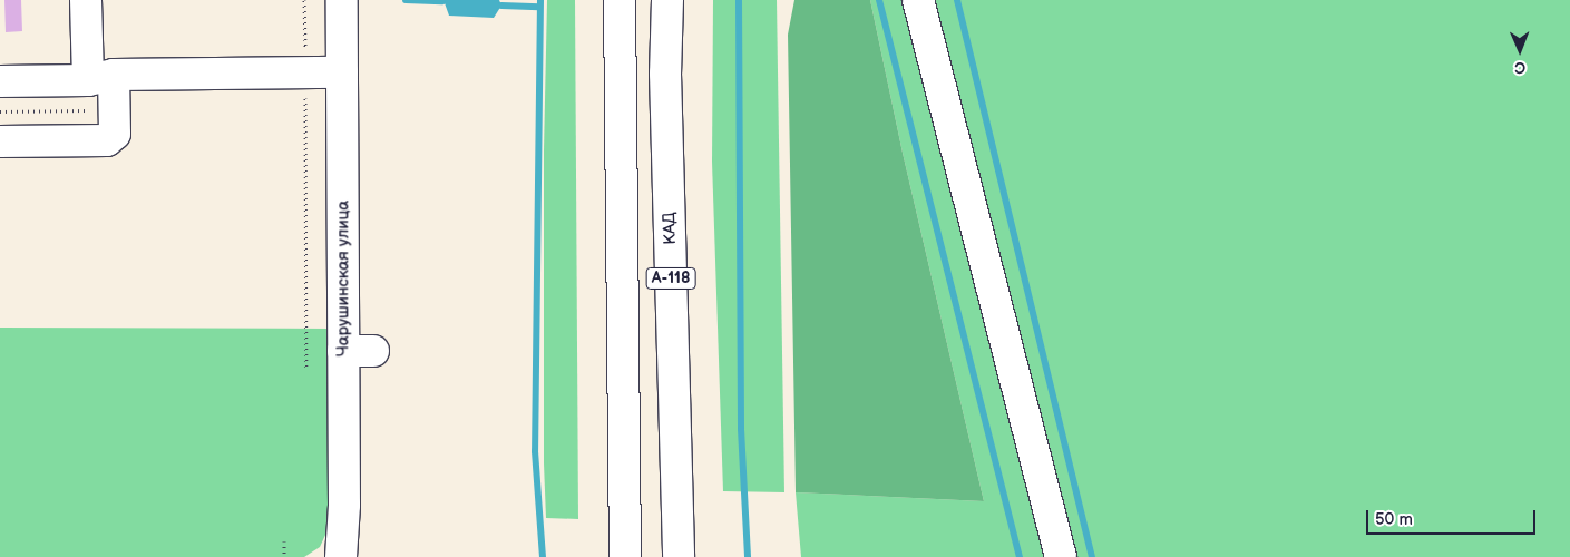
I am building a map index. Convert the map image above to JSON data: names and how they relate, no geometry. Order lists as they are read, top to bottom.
{
  "streets": {
    "main road": ["КАД", "Чарушинская улица", "А-118"]
  },
  "scale_bar": "50 m",
  "north": "bottom"
}
